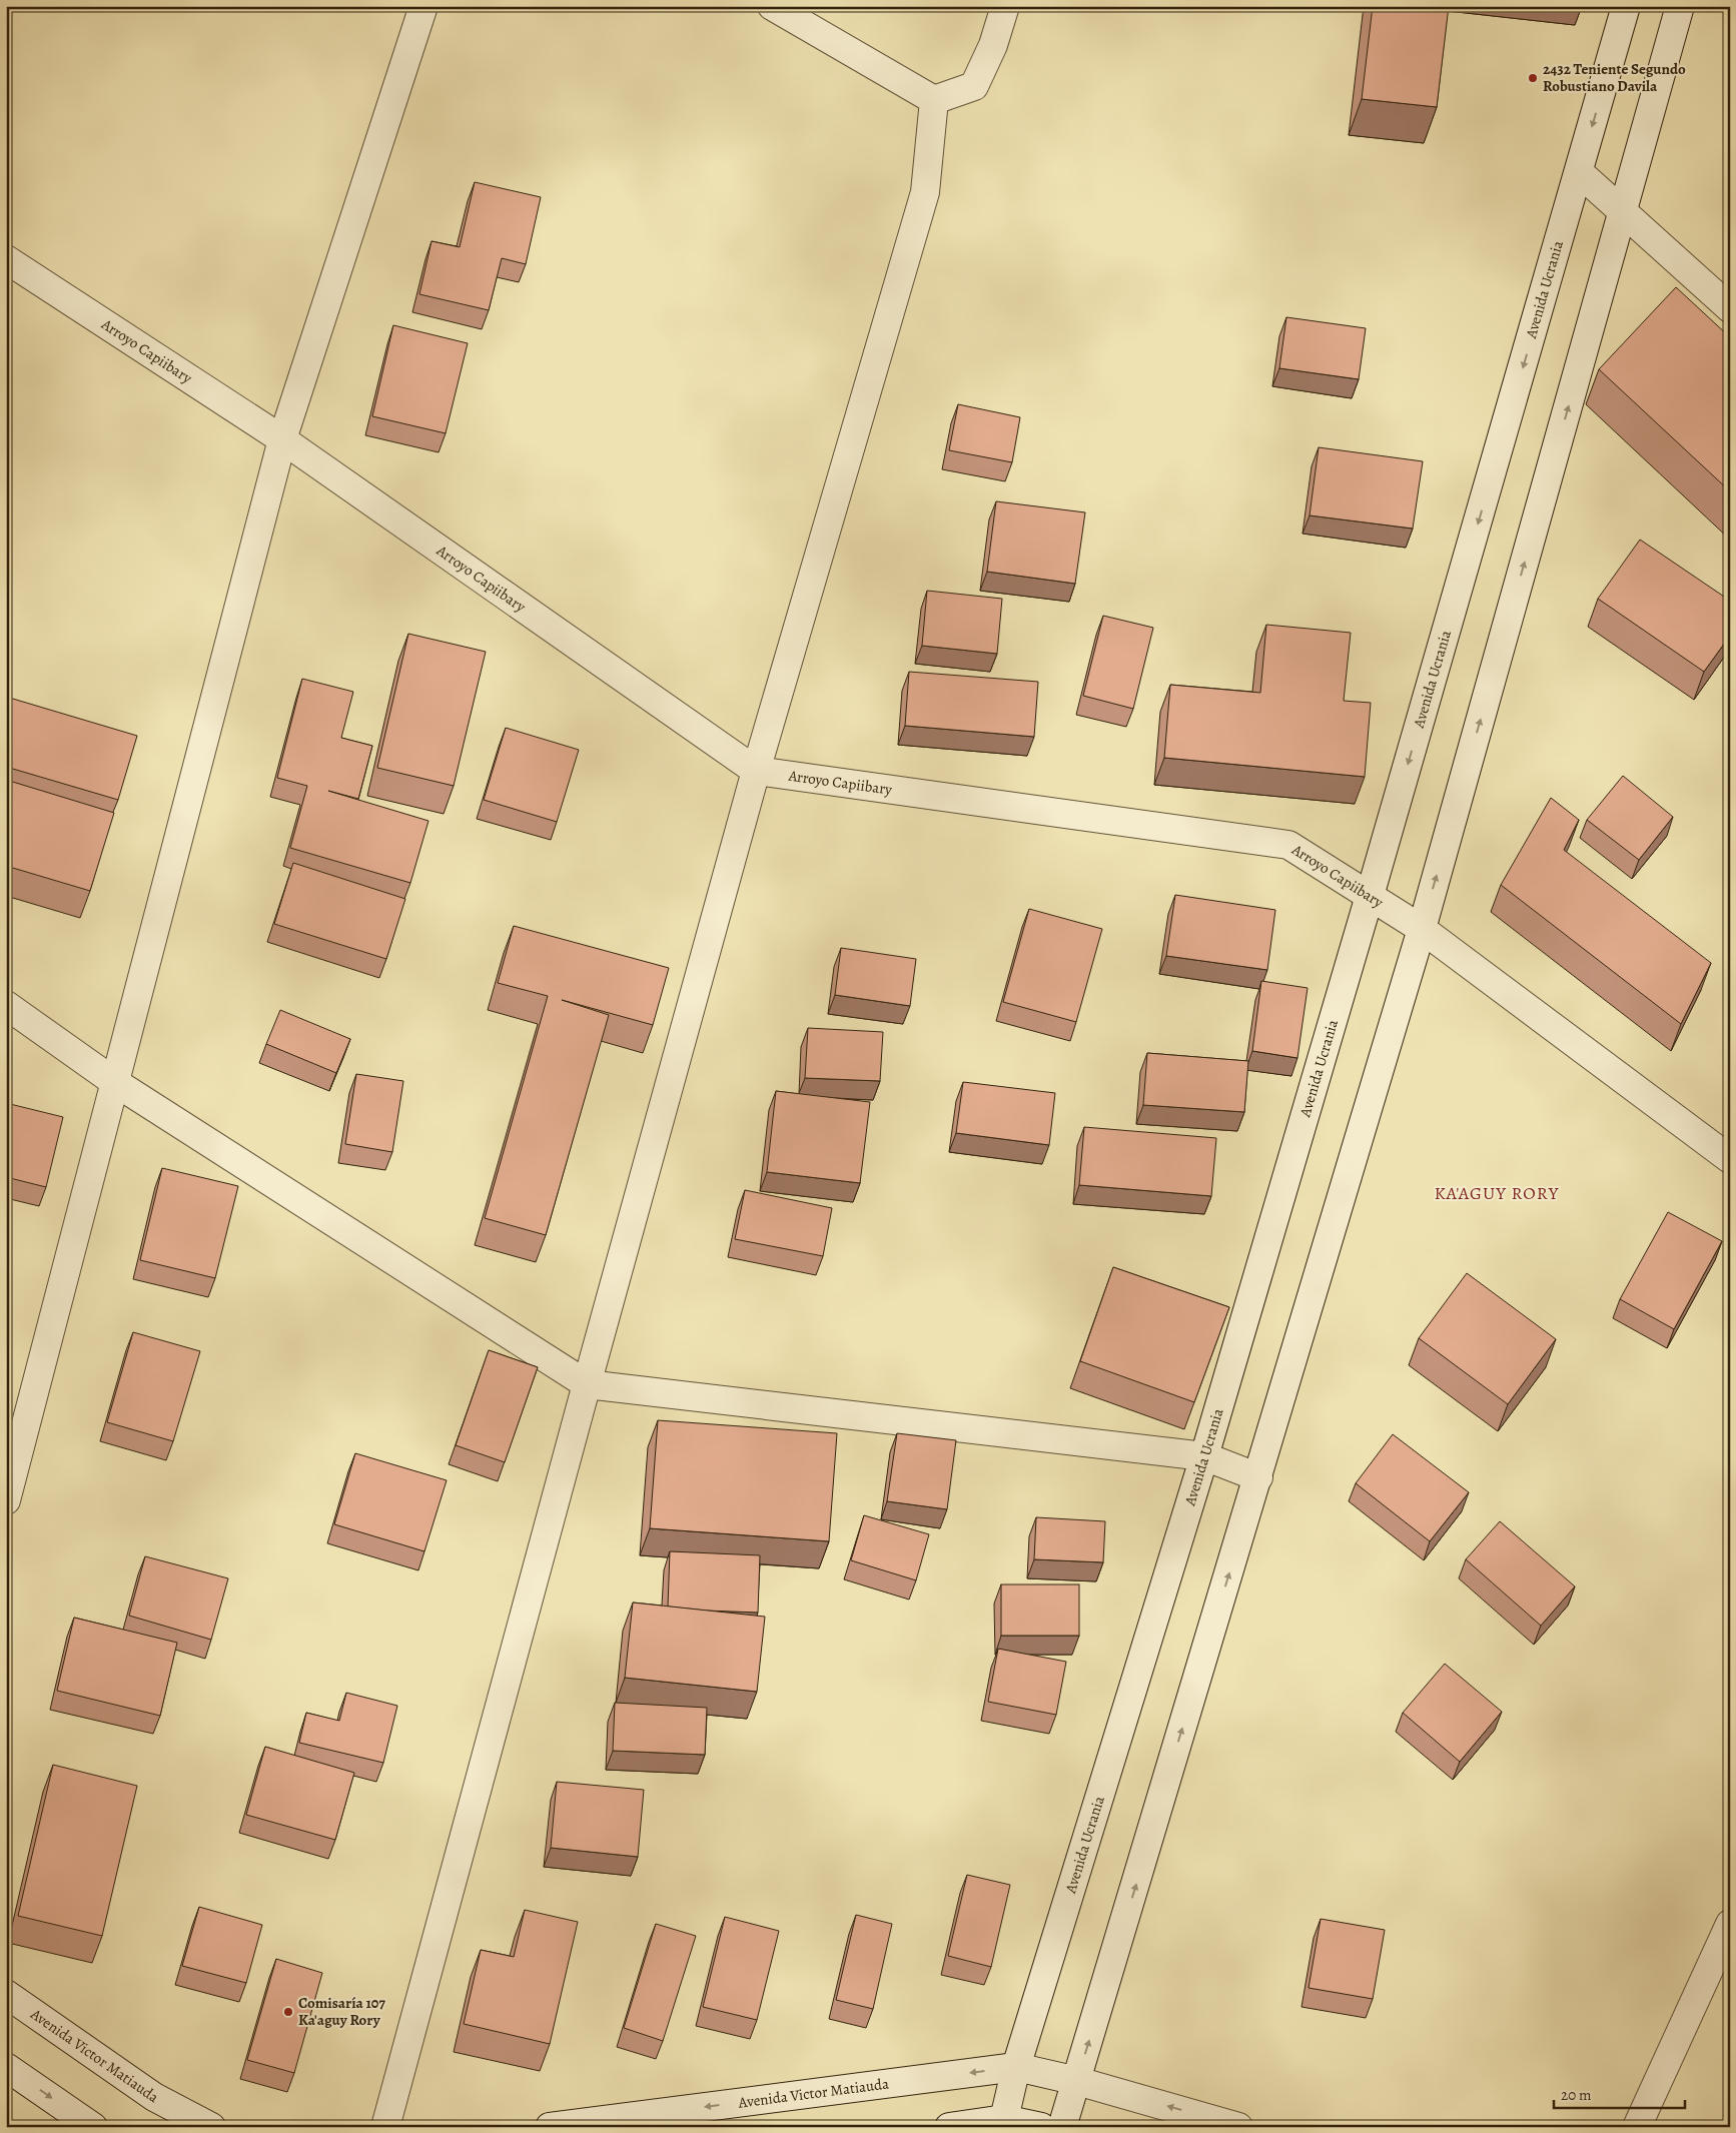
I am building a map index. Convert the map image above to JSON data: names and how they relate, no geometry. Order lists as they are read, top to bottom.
{
  "streets": {
    "street": ["Avenida Ucrania", "Arroyo Capiibary", "Avenida Victor Matiauda"]
  },
  "crossings": [
    ["Avenida Ucrania", "Arroyo Capiibary"],
    ["Avenida Ucrania", "Avenida Victor Matiauda"]
  ],
  "one_way": ["Avenida Victor Matiauda"],
  "districts": ["KA'AGUY RORY"],
  "places": ["2432 Teniente Segundo Robustiano Davila", "Comisaría 107 Ka'aguy Rory"],
  "scale_bar": "20 m"
}
